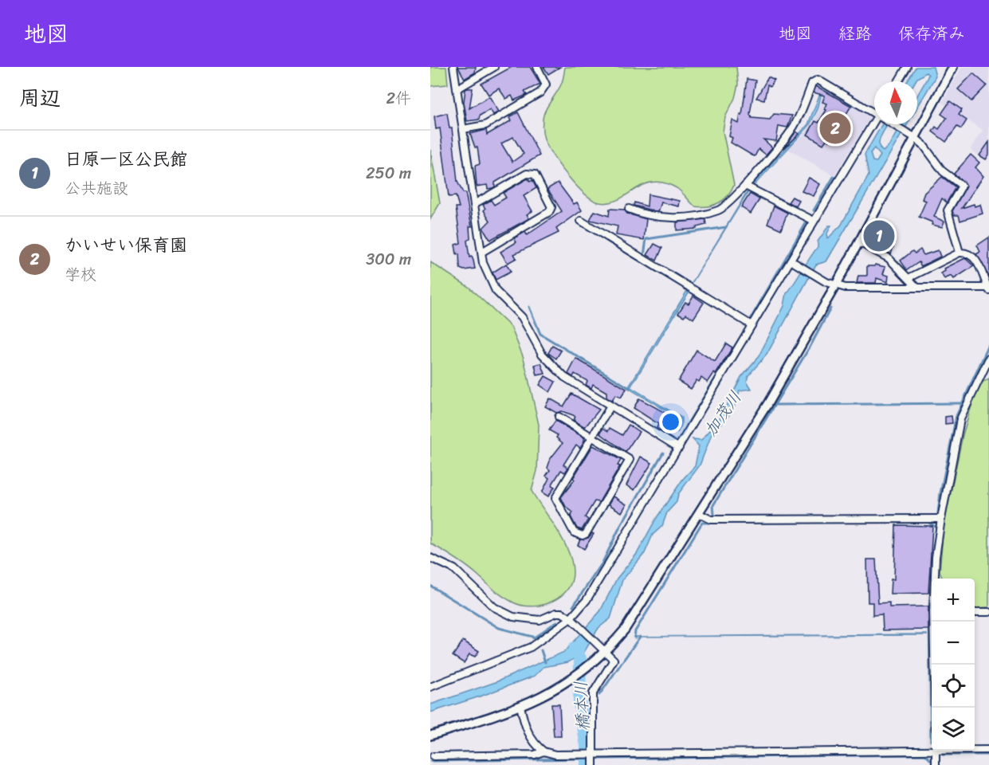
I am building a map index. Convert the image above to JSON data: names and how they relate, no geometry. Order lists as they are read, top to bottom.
{
  "water": ["加茂川", "橋本川"],
  "north": "top",
  "page": {
    "header": "地図",
    "nav": ["地図", "経路", "保存済み"],
    "heading": ["周辺", "2件"],
    "pins": ["2", "1"],
    "list": [
      {
        "mark": "1",
        "name": "日原一区公民館",
        "note": "公共施設",
        "value": "250 m"
      },
      {
        "mark": "2",
        "name": "かいせい保育園",
        "note": "学校",
        "value": "300 m"
      }
    ],
    "map_buttons": ["+", "−"]
  }
}
